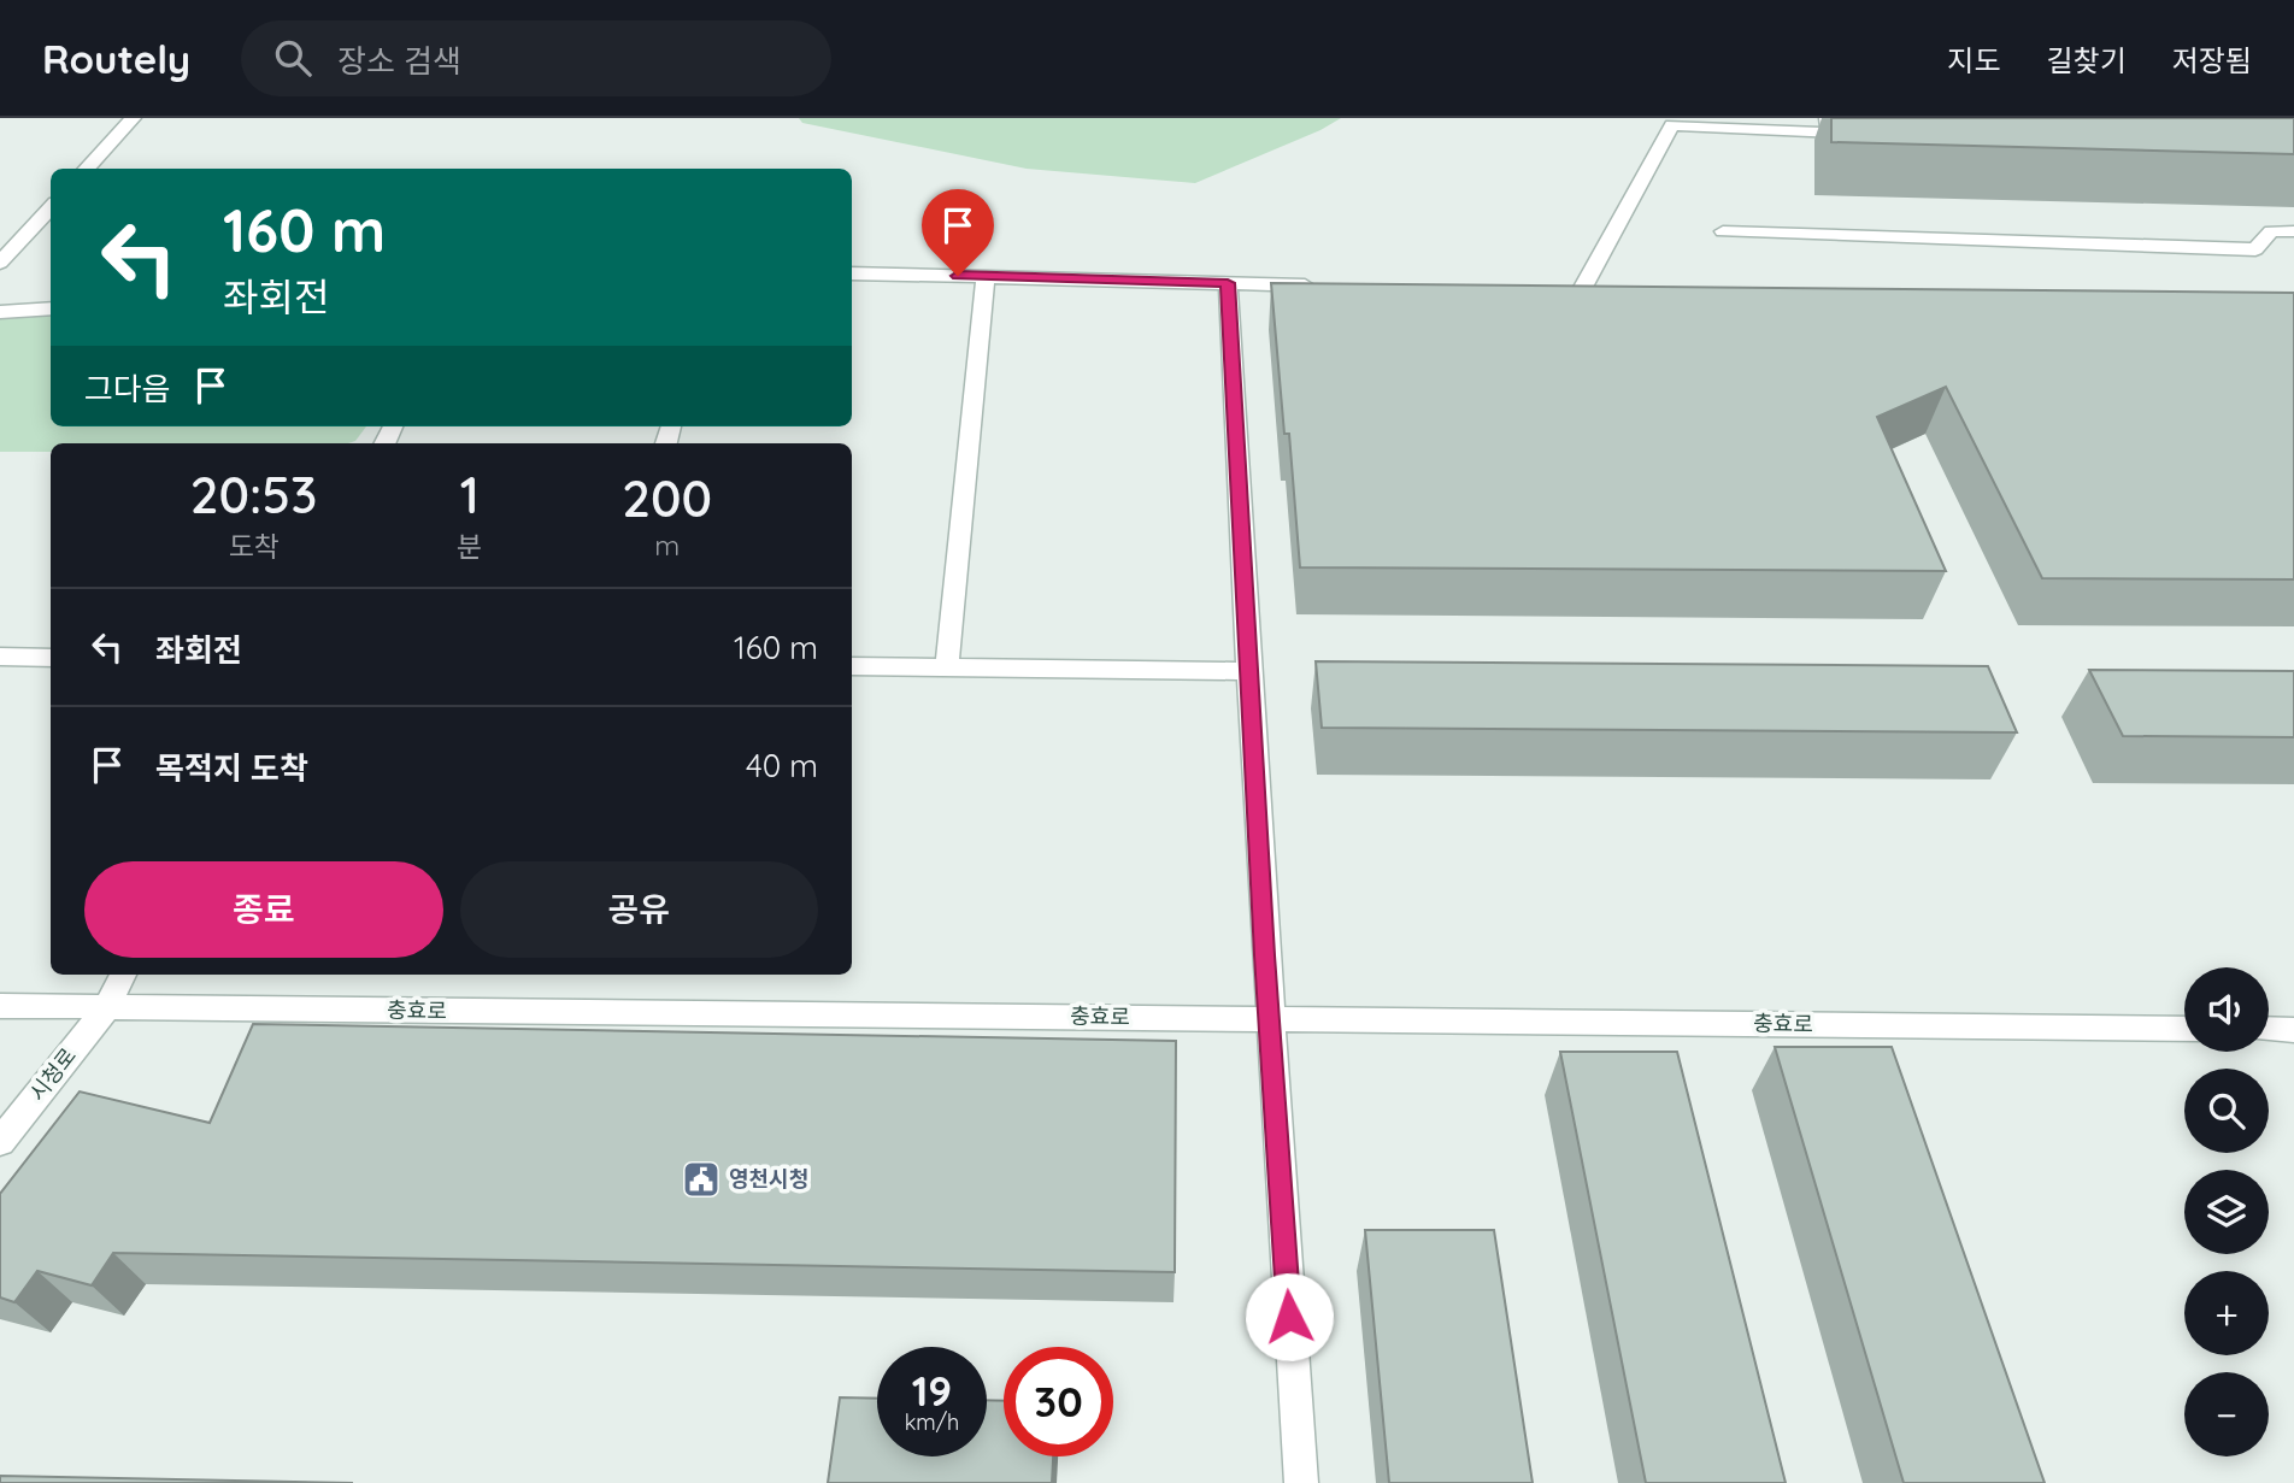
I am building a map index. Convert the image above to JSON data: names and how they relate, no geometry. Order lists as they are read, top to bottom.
{
  "streets": {
    "street": ["충효로", "시청로"]
  },
  "crossings": [
    ["충효로", "시청로"]
  ],
  "places": {
    "public building": ["영천시청"]
  },
  "page": {
    "header": "Routely",
    "search": "장소 검색",
    "nav": ["지도", "길찾기", "저장됨"],
    "turn": ["160 m", "좌회전"],
    "then": "그다음",
    "eta": [
      "20:53",
      "도착",
      "1",
      "분",
      "200",
      "m"
    ],
    "list": [
      {
        "name": "좌회전",
        "value": "160 m"
      },
      {
        "name": "목적지 도착",
        "value": "40 m"
      }
    ],
    "buttons": ["종료", "공유"],
    "map_buttons": ["+", "−"],
    "speed": "19 km/h",
    "limit": "30"
  }
}
